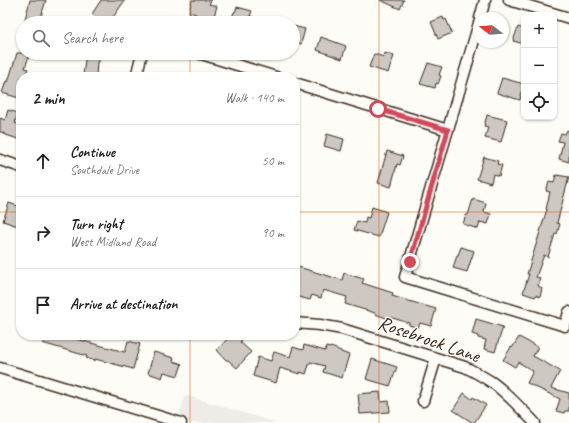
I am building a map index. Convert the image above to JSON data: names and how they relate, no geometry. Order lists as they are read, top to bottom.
{
  "streets": {
    "street": ["Rosebrock Lane"]
  },
  "north": "left",
  "page": {
    "map_buttons": ["+", "−"],
    "search": "Search here",
    "heading": ["2 min", "Walk · 140 m"],
    "list": [
      ["Continue", "Southdale Drive", "50 m"],
      ["Turn right", "West Midland Road", "90 m"],
      "Arrive at destination"
    ]
  }
}
